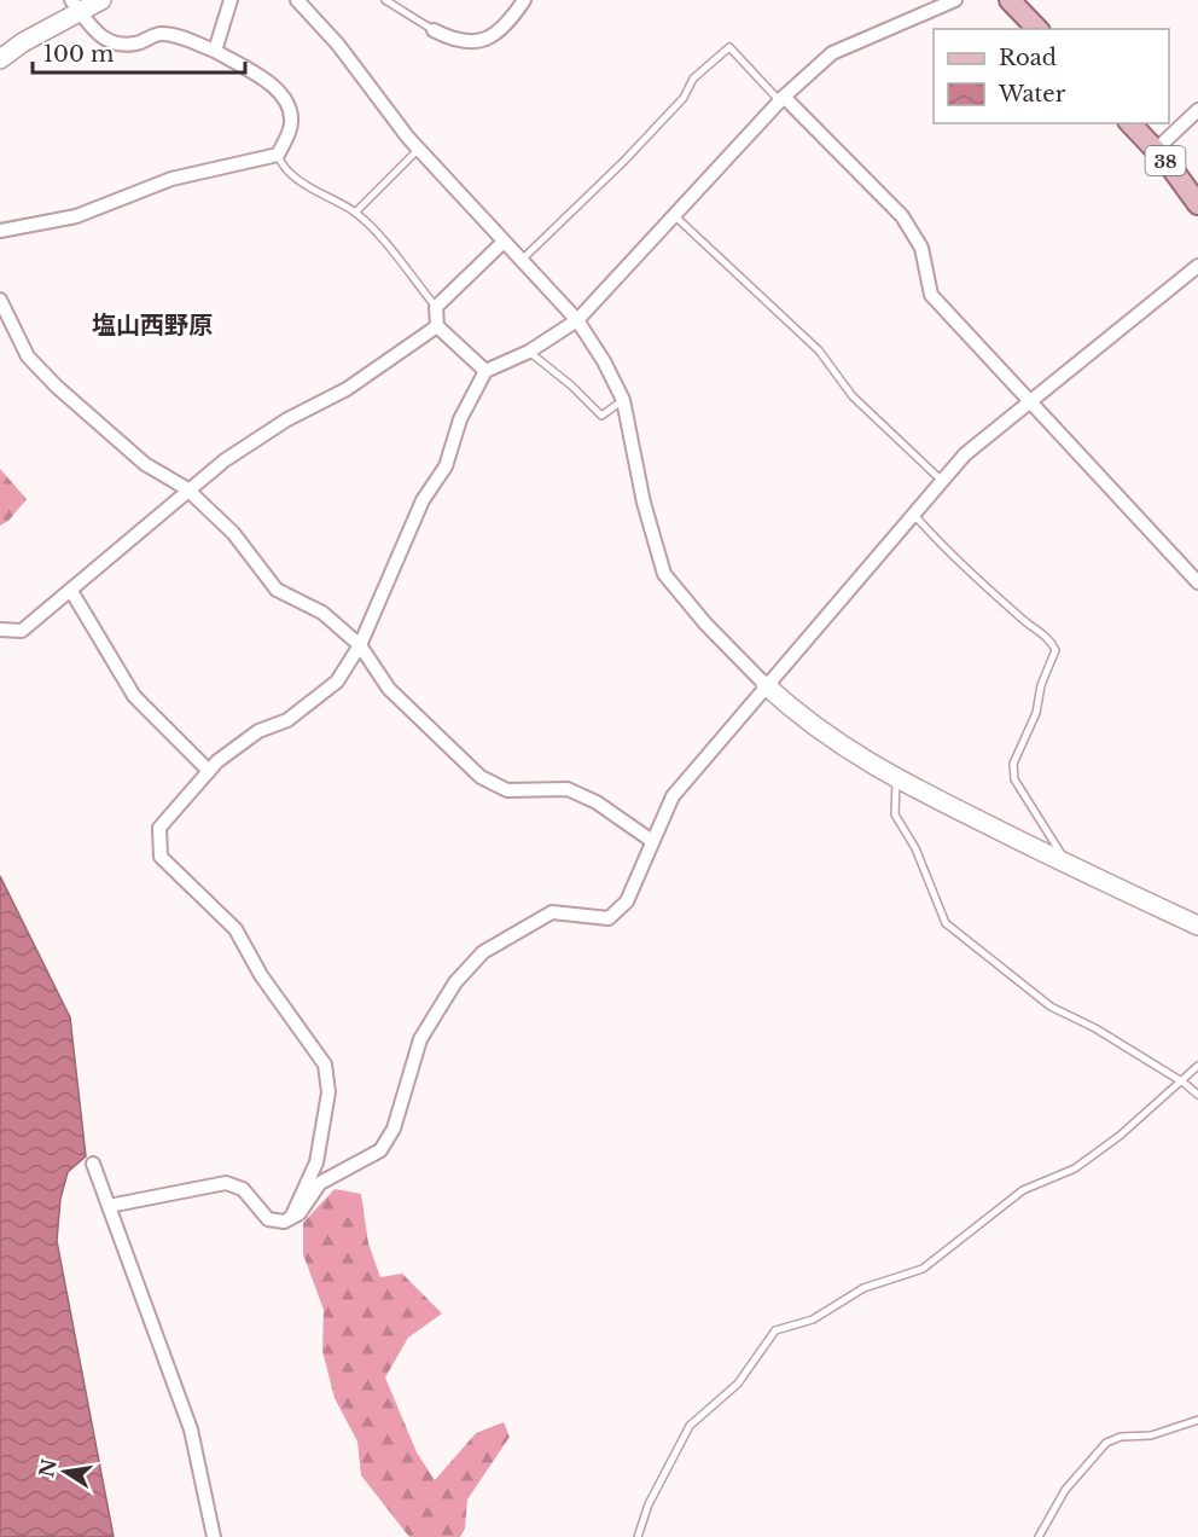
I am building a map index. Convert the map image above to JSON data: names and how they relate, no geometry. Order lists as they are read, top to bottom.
{
  "streets": {
    "main road": ["38"]
  },
  "districts": ["塩山西野原"],
  "legend": ["Road", "Water"],
  "scale_bar": "100 m",
  "north": "left"
}
